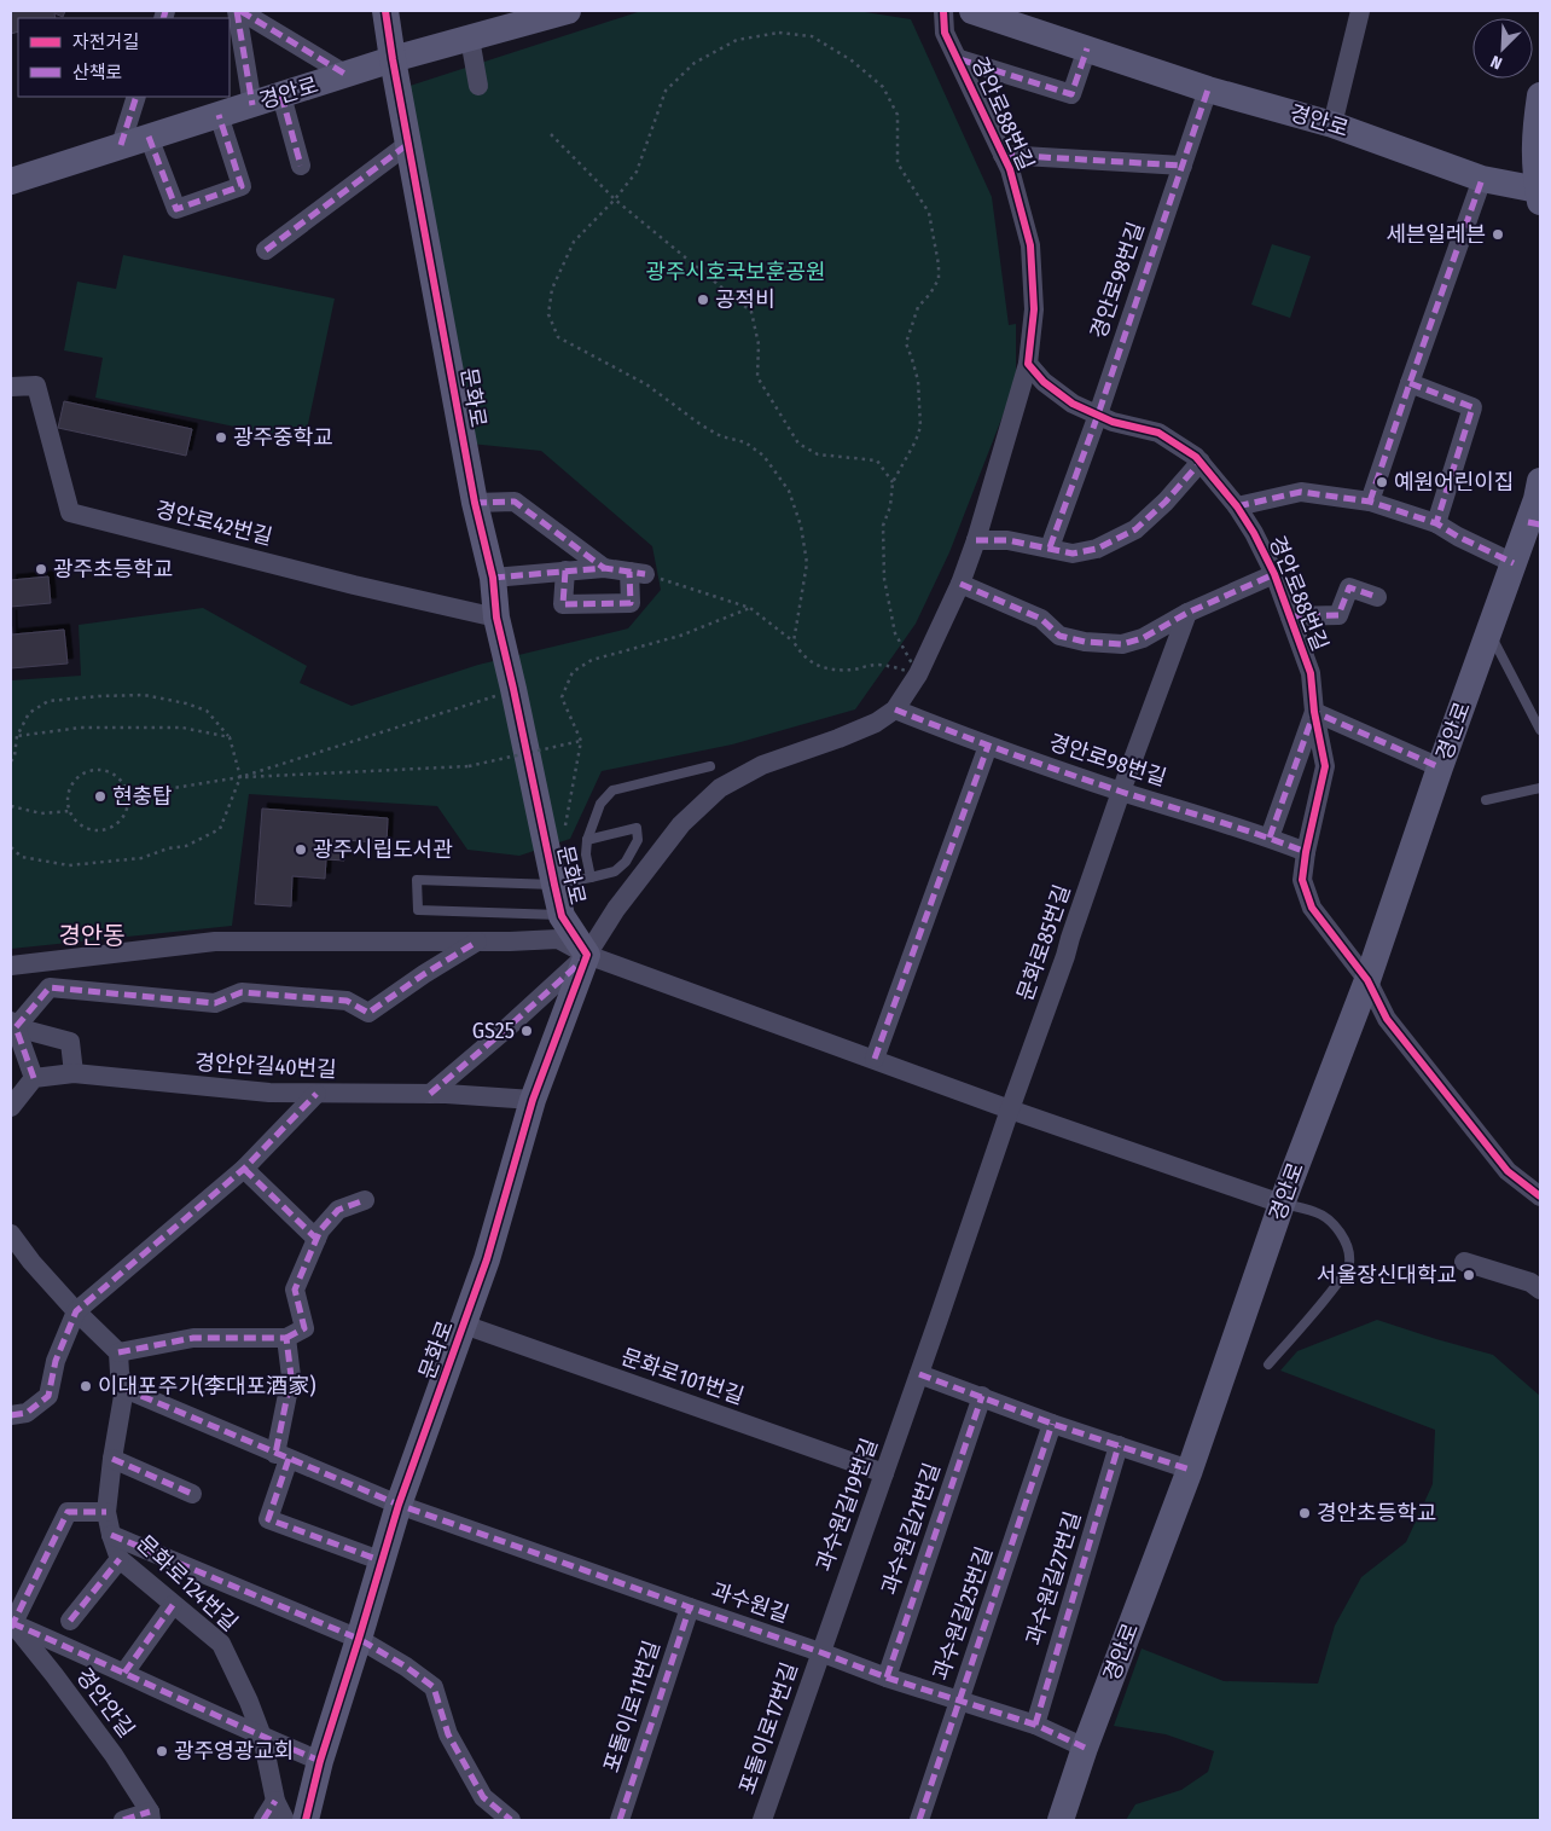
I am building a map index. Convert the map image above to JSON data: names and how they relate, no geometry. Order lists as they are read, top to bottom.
{
  "streets": {
    "street": [
      "경안로",
      "경안로88번길",
      "경안로98번길",
      "문화로",
      "경안로42번길",
      "문화로85번길",
      "경안안길40번길",
      "문화로101번길",
      "과수원길19번길",
      "과수원길21번길",
      "과수원길27번길",
      "문화로124번길",
      "과수원길",
      "과수원길25번길",
      "경안안길",
      "포돌이로11번길",
      "포돌이로17번길"
    ]
  },
  "crossings": [
    ["경안로", "경안로88번길"],
    ["경안로", "경안로98번길"],
    ["경안로", "문화로"],
    ["경안로", "과수원길"],
    ["경안로88번길", "경안로98번길"],
    ["경안로88번길", "문화로85번길"],
    ["경안로98번길", "문화로85번길"],
    ["문화로", "경안로42번길"],
    ["문화로", "경안안길40번길"],
    ["문화로", "문화로101번길"],
    ["문화로", "과수원길"],
    ["문화로85번길", "과수원길19번길"],
    ["문화로101번길", "과수원길19번길"],
    ["과수원길19번길", "과수원길"],
    ["과수원길19번길", "포돌이로17번길"],
    ["과수원길21번길", "과수원길"],
    ["과수원길27번길", "과수원길"],
    ["과수원길", "과수원길25번길"],
    ["과수원길", "포돌이로11번길"],
    ["과수원길", "포돌이로17번길"]
  ],
  "districts": ["경안동"],
  "parks": ["광주시호국보훈공원"],
  "places": [
    "세븐일레븐",
    "공적비",
    "광주중학교",
    "예원어린이집",
    "광주초등학교",
    "현충탑",
    "광주시립도서관",
    "GS25",
    "서울장신대학교",
    "이대포주가(李대포酒家)",
    "경안초등학교",
    "광주영광교회"
  ],
  "legend": ["자전거길", "산책로"],
  "north": "bottom left"
}
